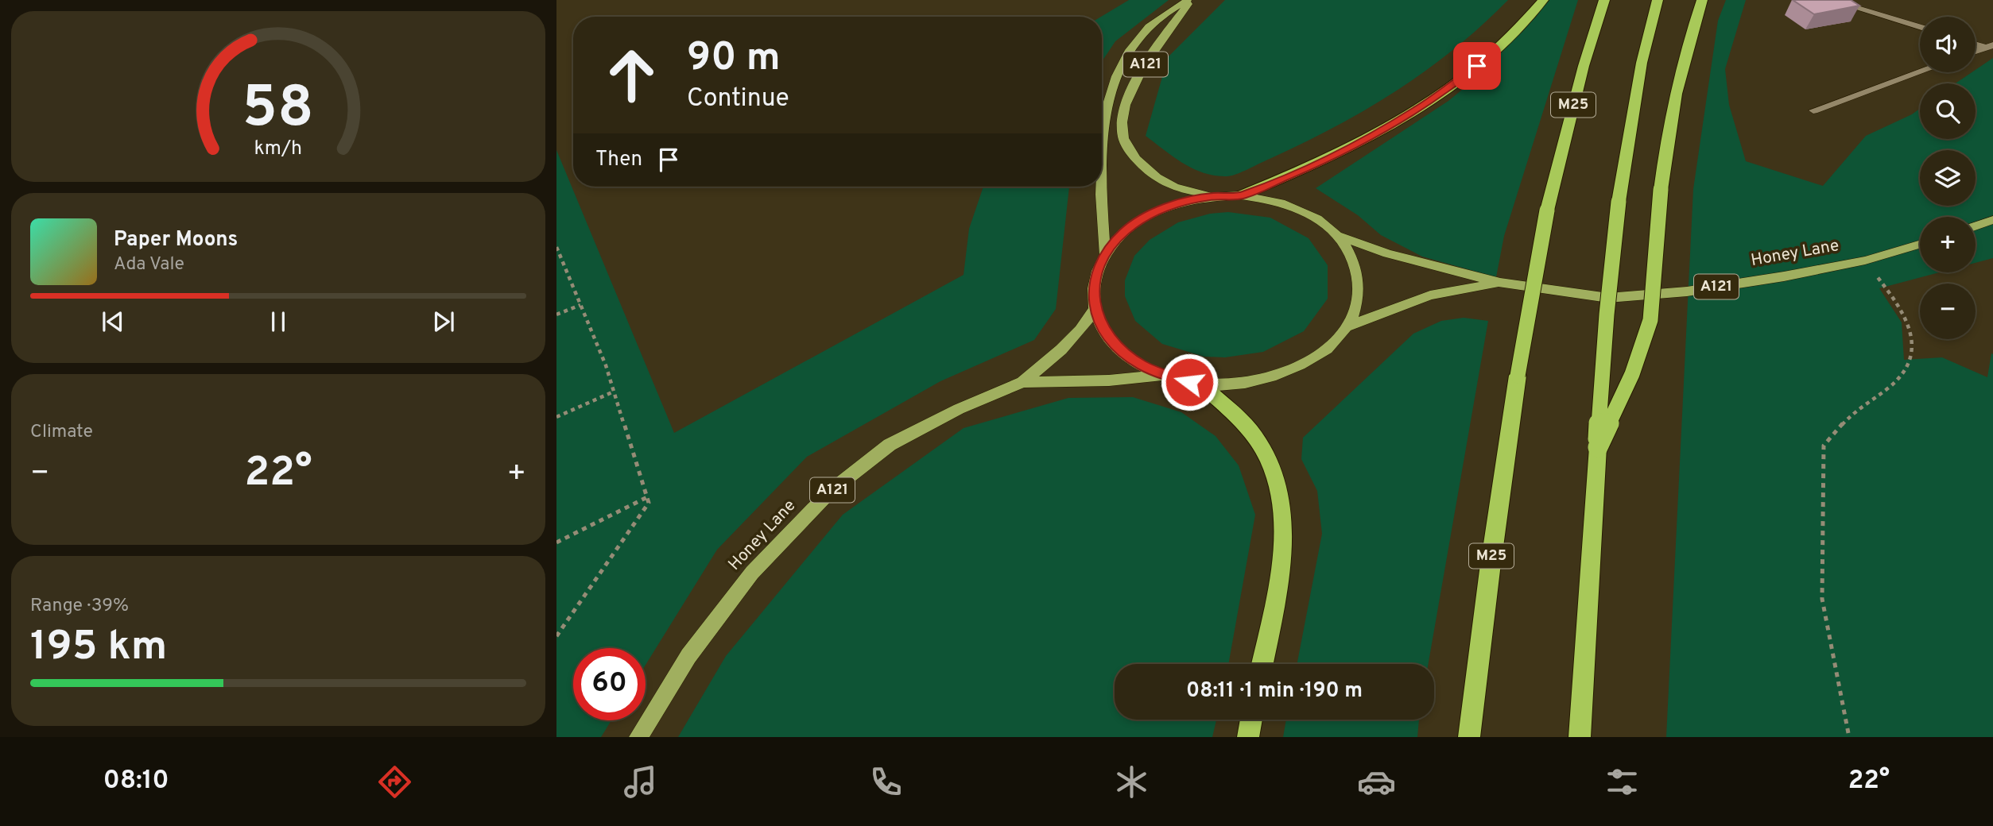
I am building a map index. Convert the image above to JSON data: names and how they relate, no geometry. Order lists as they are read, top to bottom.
{
  "streets": {
    "highway": ["M25"],
    "main road": ["A121", "Honey Lane"]
  },
  "page": {
    "map_buttons": ["+", "−"],
    "turn": ["90 m", "Continue"],
    "then": "Then",
    "song": ["Paper Moons", "Ada Vale"],
    "tile": [
      "Climate",
      ["Range · 39%", "195 km"]
    ],
    "heat": ["−", "22°", "+"],
    "limit": "60",
    "trip": "08:11 · 1 min · 190 m",
    "tabs": ["08:10", "22°"],
    "gauge": ["58", "km/h"]
  }
}
